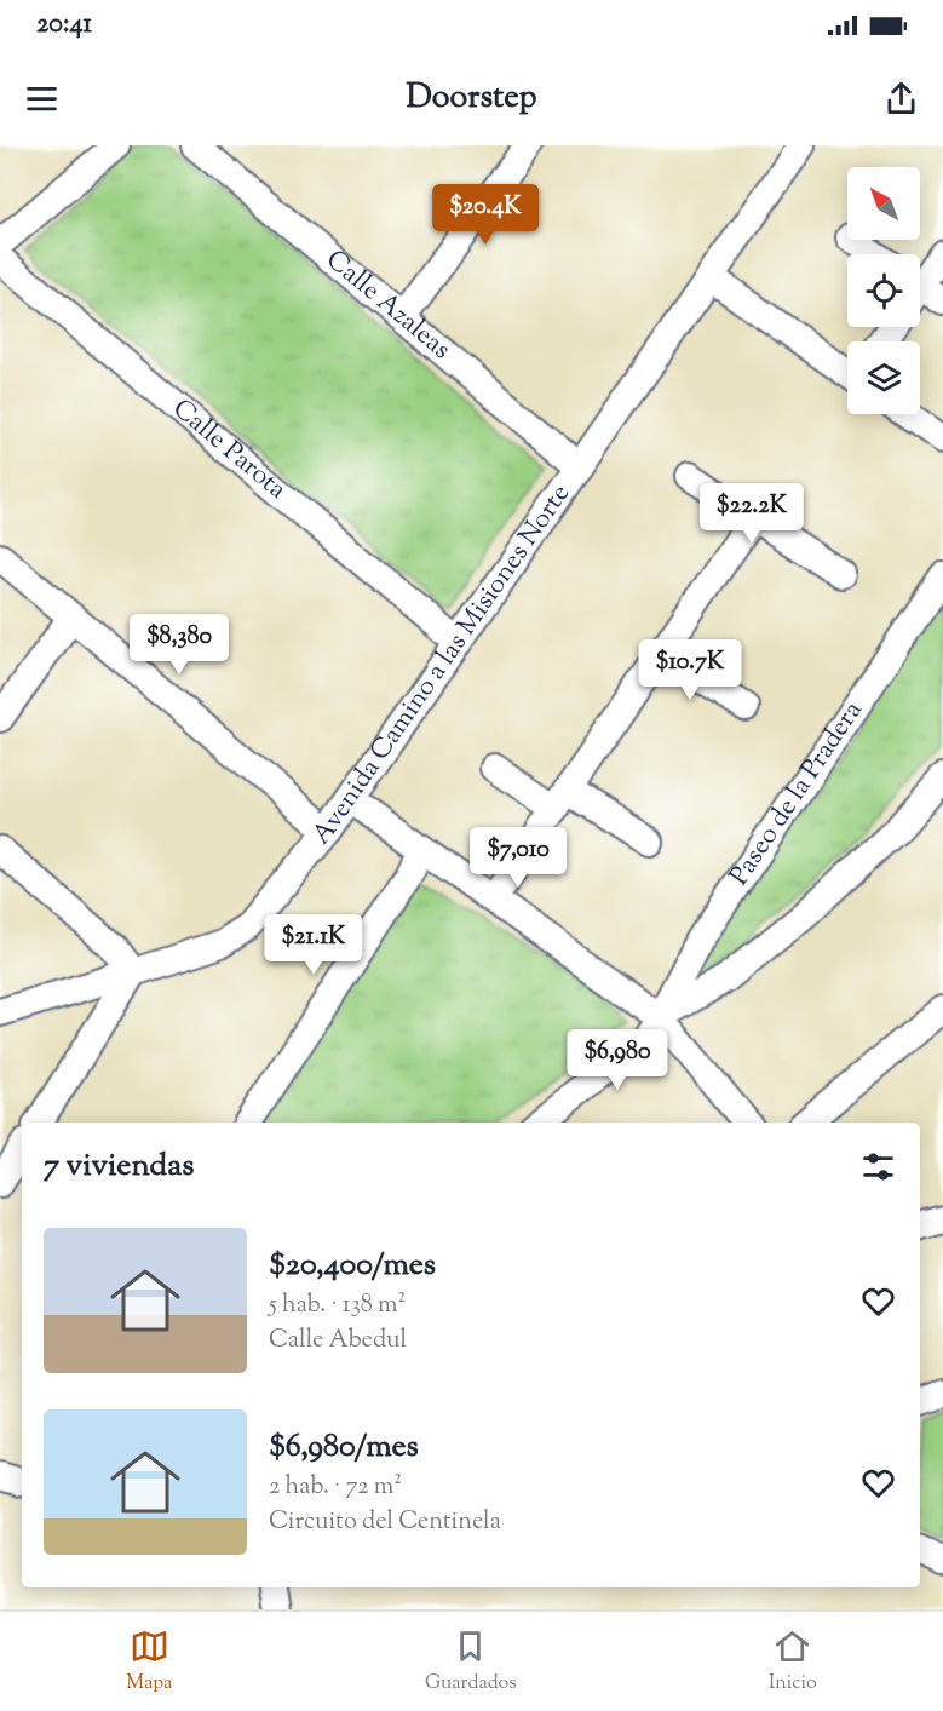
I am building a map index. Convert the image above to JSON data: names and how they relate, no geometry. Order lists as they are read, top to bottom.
{
  "streets": {
    "street": [
      "Calle Azaleas",
      "Calle Parota",
      "Avenida Camino a las Misiones Norte",
      "Paseo de la Pradera"
    ]
  },
  "crossings": [
    ["Calle Azaleas", "Avenida Camino a las Misiones Norte"],
    ["Calle Parota", "Avenida Camino a las Misiones Norte"]
  ],
  "north": "top left",
  "page": {
    "status": "20:41",
    "header": "Doorstep",
    "price": [
      "$20.4K",
      "$22.2K",
      "$8,380",
      "$10.7K",
      "$7,010",
      "$21.1K",
      "$6,980"
    ],
    "heading": "7 viviendas",
    "list": [
      {
        "name": "$20,400/mes",
        "note": "5 hab. · 138 m² · Calle Abedul"
      },
      {
        "name": "$6,980/mes",
        "note": "2 hab. · 72 m² · Circuito del Centinela"
      }
    ],
    "tabs": ["Mapa", "Guardados", "Inicio"]
  }
}
